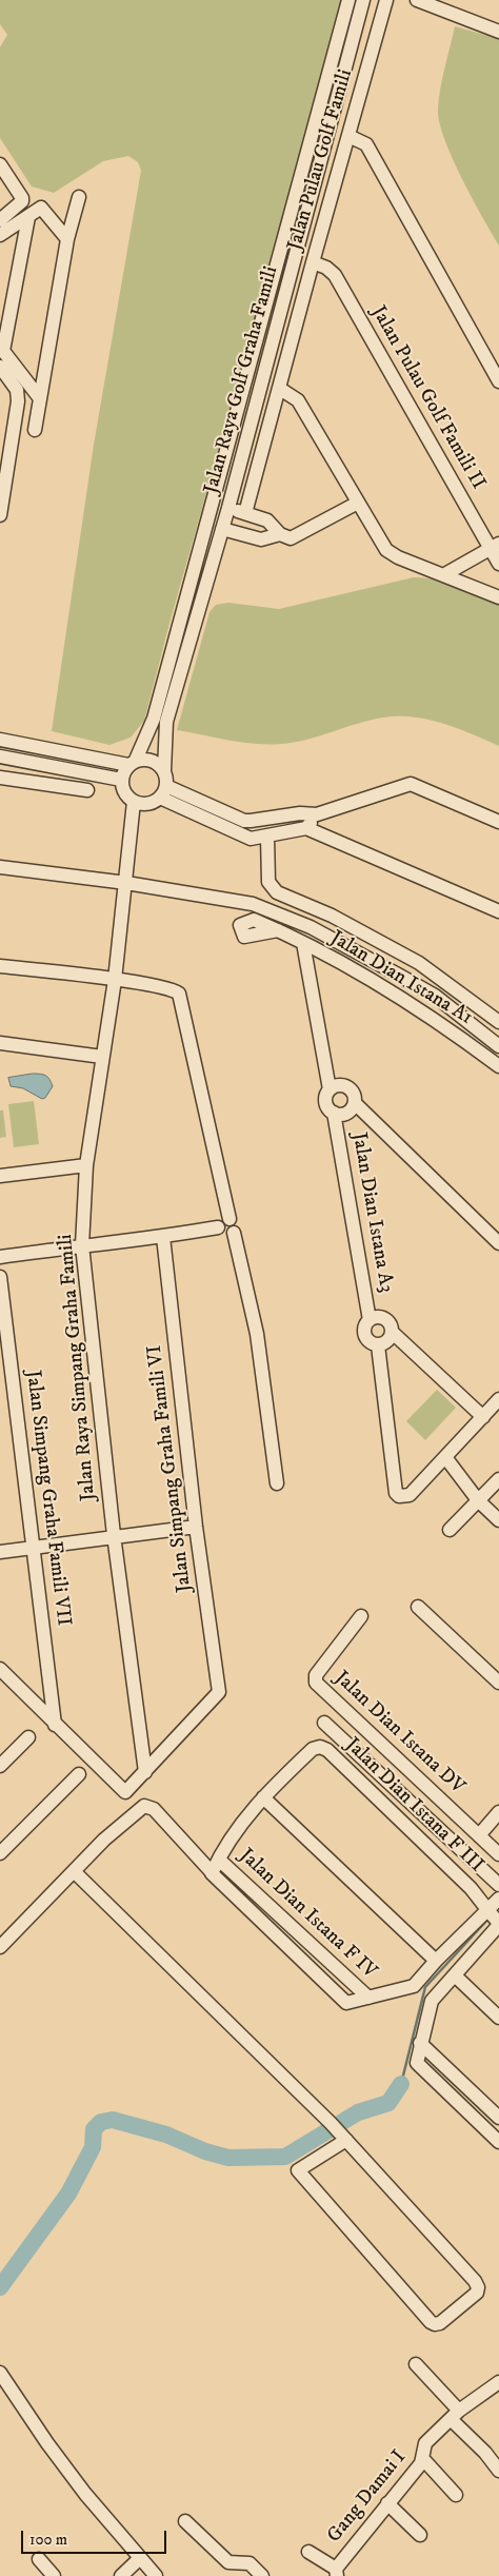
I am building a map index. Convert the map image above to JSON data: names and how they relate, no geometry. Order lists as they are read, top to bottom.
{
  "streets": {
    "street": [
      "Jalan Pulau Golf Famili",
      "Jalan Raya Golf Graha Famili",
      "Jalan Pulau Golf Famili II",
      "Jalan Dian Istana A1",
      "Jalan Dian Istana A3",
      "Jalan Raya Simpang Graha Famili",
      "Jalan Simpang Graha Famili VI",
      "Jalan Simpang Graha Famili VII",
      "Jalan Dian Istana DV",
      "Jalan Dian Istana F III",
      "Jalan Dian Istana F IV",
      "Gang Damai I"
    ]
  },
  "crossings": [
    ["Jalan Pulau Golf Famili", "Jalan Pulau Golf Famili II"],
    ["Jalan Raya Golf Graha Famili", "Jalan Raya Simpang Graha Famili"],
    ["Jalan Raya Simpang Graha Famili", "Jalan Simpang Graha Famili VI"],
    ["Jalan Dian Istana F III", "Jalan Dian Istana F IV"]
  ],
  "scale_bar": "100 m"
}
